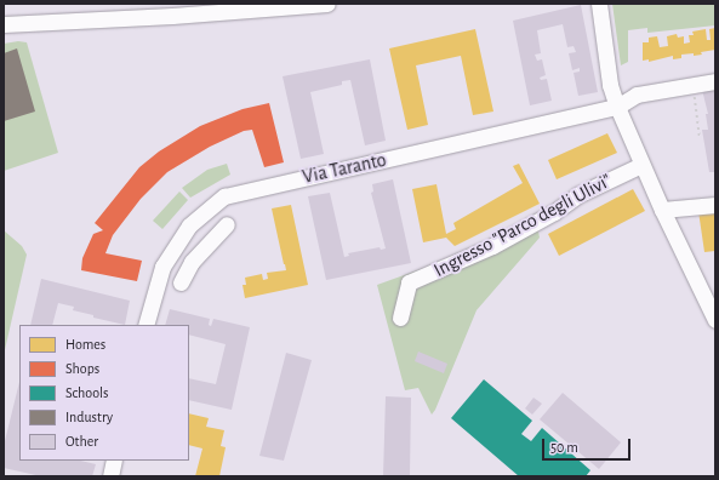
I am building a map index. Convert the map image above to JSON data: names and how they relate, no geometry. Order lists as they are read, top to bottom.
{
  "streets": {
    "street": ["Via Taranto", "Ingresso \"Parco degli Ulivi\""]
  },
  "legend": [
    "Homes",
    "Shops",
    "Schools",
    "Industry",
    "Other"
  ],
  "scale_bar": "50 m"
}
